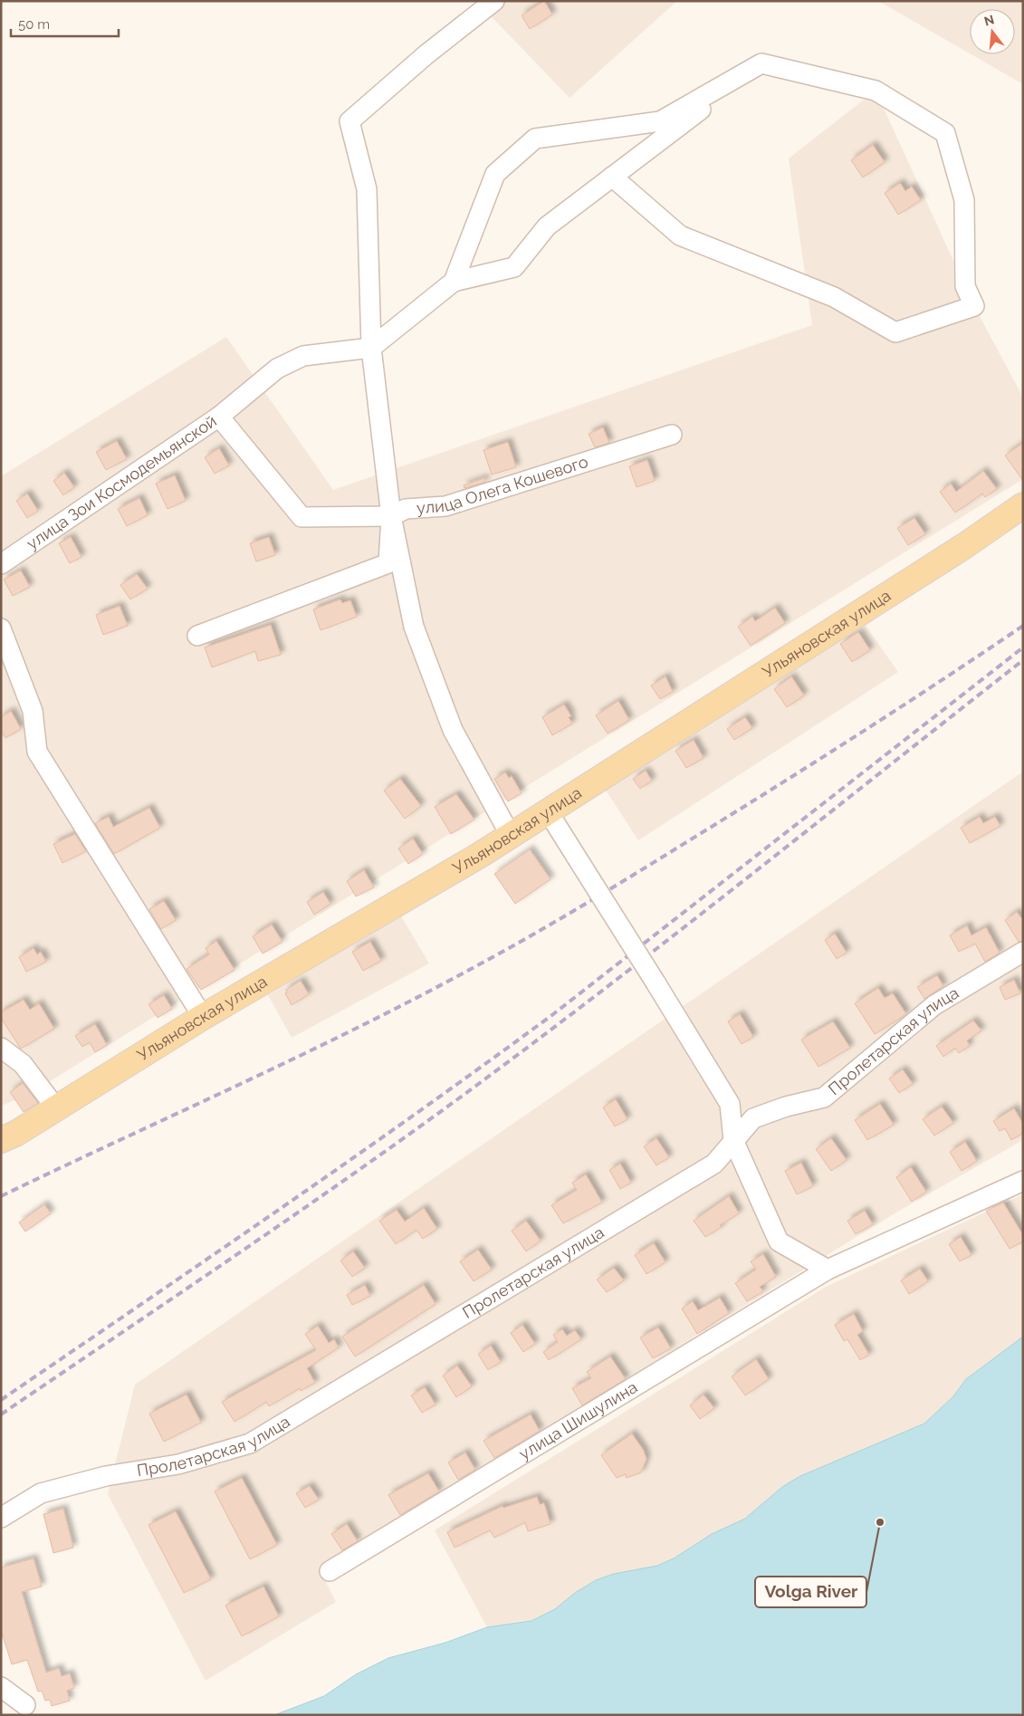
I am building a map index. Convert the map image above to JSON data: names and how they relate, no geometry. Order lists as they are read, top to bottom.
{
  "streets": {
    "main road": ["Ульяновская улица"],
    "street": [
      "улица Олега Кошевого",
      "улица Зои Космодемьянской",
      "Пролетарская улица",
      "улица Шишулина"
    ]
  },
  "crossings": [
    ["улица Олега Кошевого", "улица Зои Космодемьянской"]
  ],
  "places": ["Volga River"],
  "scale_bar": "50 m",
  "north": "top"
}
